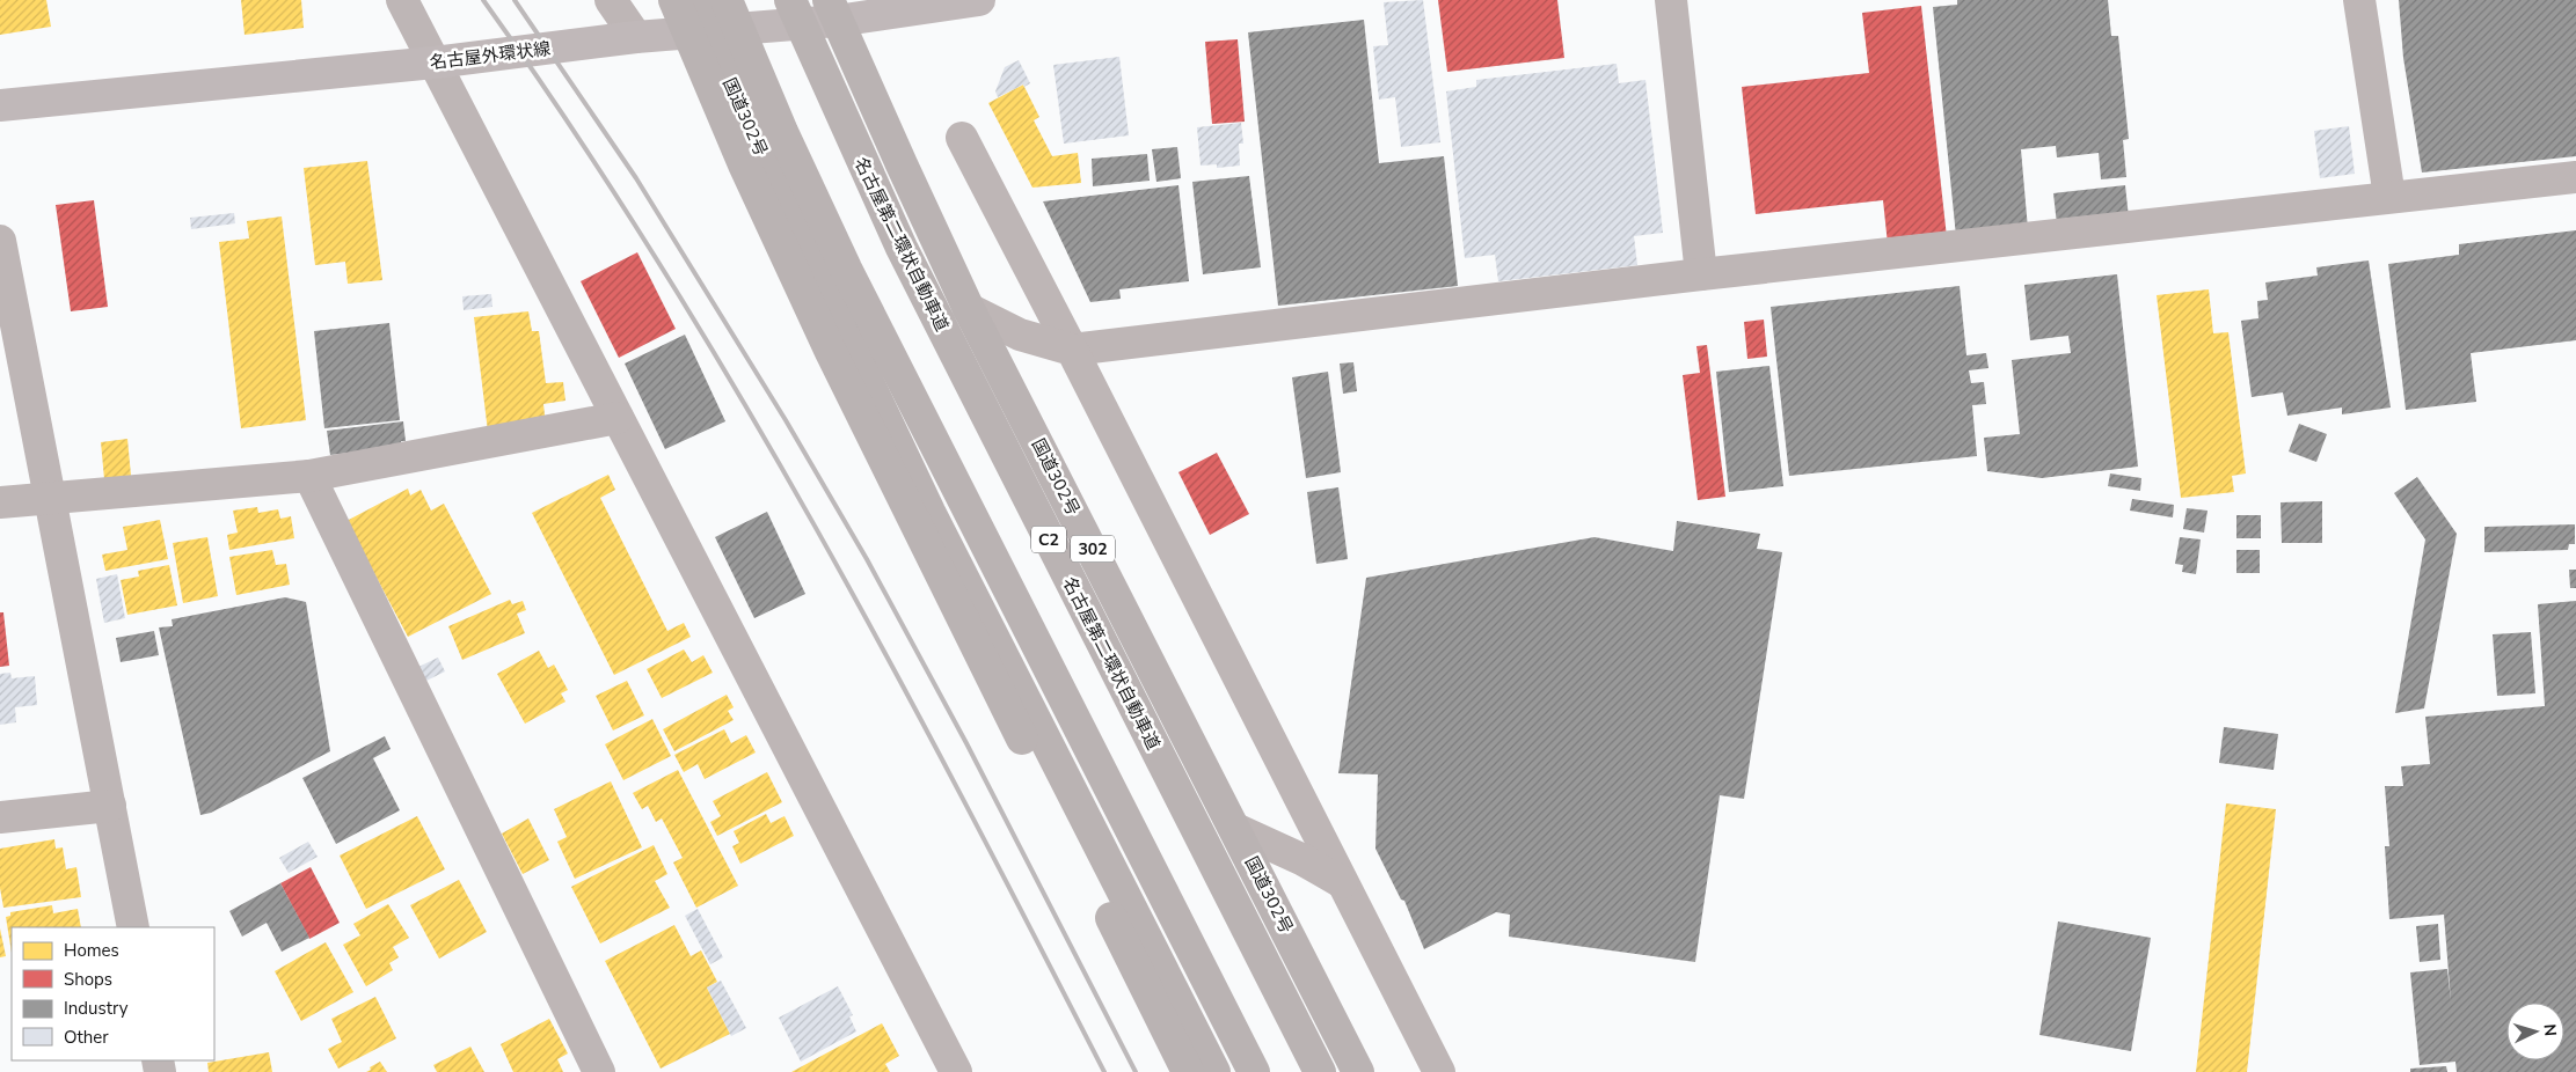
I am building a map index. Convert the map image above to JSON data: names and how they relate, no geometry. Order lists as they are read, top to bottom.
{
  "streets": {
    "highway": [
      "国道302号",
      "名古屋第二環状自動車道",
      "C2",
      "302"
    ],
    "main road": ["名古屋外環状線"]
  },
  "crossings": [
    ["名古屋外環状線", "国道302号"]
  ],
  "legend": [
    "Homes",
    "Shops",
    "Industry",
    "Other"
  ],
  "north": "right"
}
